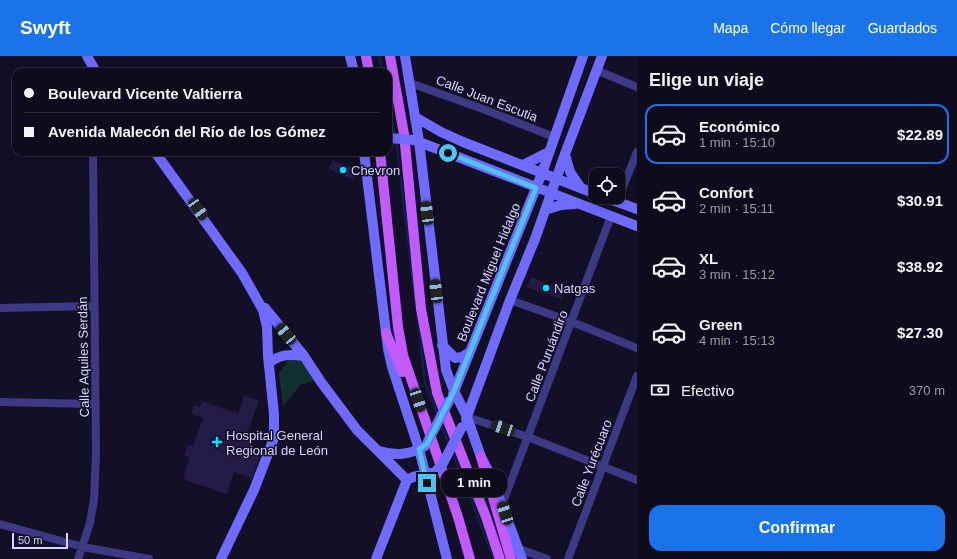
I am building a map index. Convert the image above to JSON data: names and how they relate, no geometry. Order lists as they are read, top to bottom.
{
  "streets": {
    "street": [
      "Calle Juan Escutia",
      "Boulevard Miguel Hidalgo",
      "Calle Puruándiro",
      "Calle Aquiles Serdán",
      "Calle Yurécuaro"
    ]
  },
  "crossings": [
    ["Calle Juan Escutia", "Boulevard Miguel Hidalgo"]
  ],
  "places": {
    "other": ["Chevron", "Natgas"],
    "health": ["Hospital General Regional de León"]
  },
  "scale_bar": "50 m",
  "page": {
    "header": "Swyft",
    "nav": ["Mapa", "Cómo llegar", "Guardados"],
    "heading": "Elige un viaje",
    "banner": ["Boulevard Vicente Valtierra", "Avenida Malecón del Río de los Gómez"],
    "list": [
      {
        "name": "Económico",
        "note": "1 min · 15:10",
        "value": "$22.89"
      },
      {
        "name": "Confort",
        "note": "2 min · 15:11",
        "value": "$30.91"
      },
      {
        "name": "XL",
        "note": "3 min · 15:12",
        "value": "$38.92"
      },
      {
        "name": "Green",
        "note": "4 min · 15:13",
        "value": "$27.30"
      }
    ],
    "pay": ["Efectivo", "370 m"],
    "bubble": "1 min",
    "buttons": "Confirmar",
    "scale": "50 m"
  }
}
